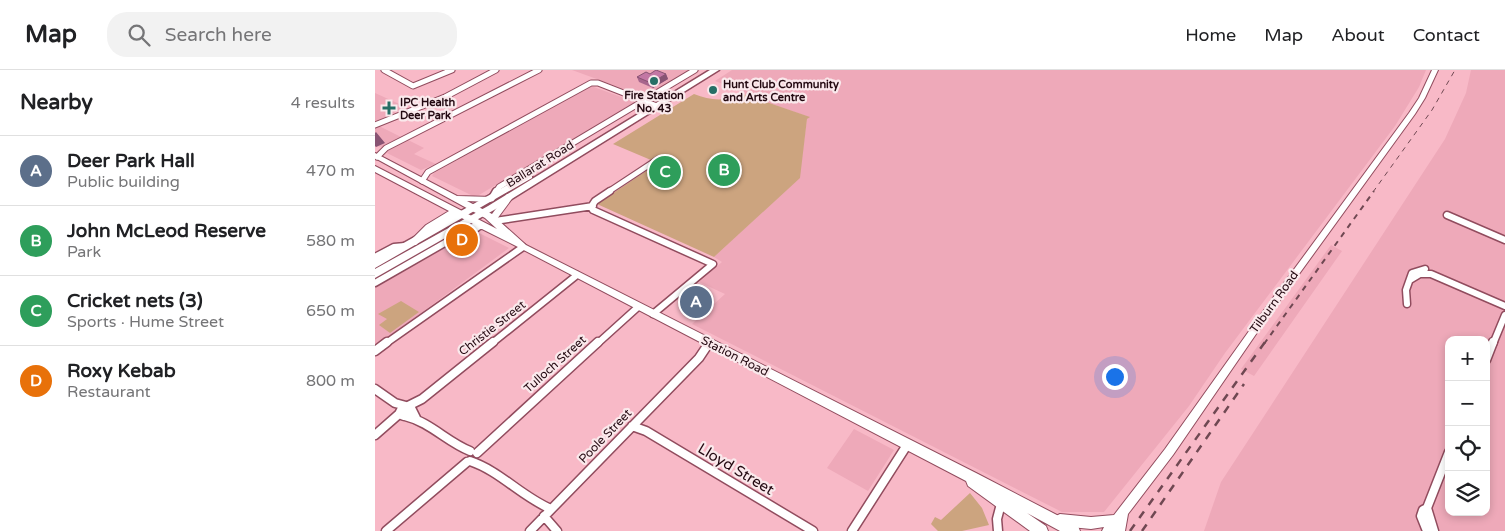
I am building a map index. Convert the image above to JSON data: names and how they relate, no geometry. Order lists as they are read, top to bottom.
{
  "streets": {
    "highway": ["Ballarat Road"],
    "main road": ["Station Road"],
    "street": [
      "Tilburn Road",
      "Christie Street",
      "Tulloch Street",
      "Poole Street",
      "Lloyd Street"
    ]
  },
  "crossings": [
    ["Ballarat Road", "Station Road"],
    ["Christie Street", "Station Road"],
    ["Station Road", "Tulloch Street"],
    ["Station Road", "Poole Street"],
    ["Poole Street", "Lloyd Street"]
  ],
  "places": {
    "other": ["Fire Station No. 43", "Hunt Club Community and Arts Centre"],
    "health": ["IPC Health Deer Park"]
  },
  "page": {
    "header": "Map",
    "search": "Search here",
    "nav": [
      "Home",
      "Map",
      "About",
      "Contact"
    ],
    "heading": ["Nearby", "4 results"],
    "list": [
      {
        "mark": "A",
        "name": "Deer Park Hall",
        "note": "Public building",
        "value": "470 m"
      },
      {
        "mark": "B",
        "name": "John McLeod Reserve",
        "note": "Park",
        "value": "580 m"
      },
      {
        "mark": "C",
        "name": "Cricket nets (3)",
        "note": "Sports · Hume Street",
        "value": "650 m"
      },
      {
        "mark": "D",
        "name": "Roxy Kebab",
        "note": "Restaurant",
        "value": "800 m"
      }
    ],
    "pins": [
      "B",
      "C",
      "D",
      "A"
    ],
    "map_buttons": ["+", "−"]
  }
}
